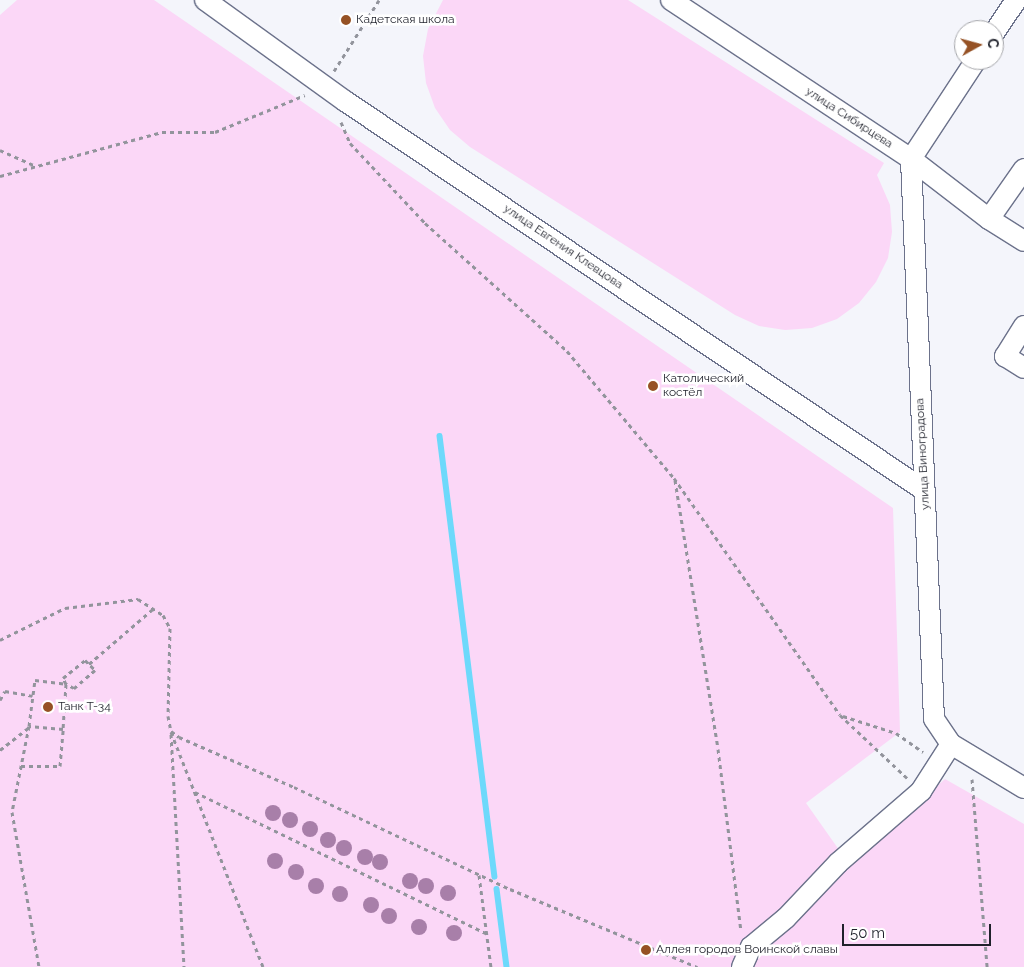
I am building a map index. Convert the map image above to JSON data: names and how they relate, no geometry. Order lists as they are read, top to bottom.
{
  "streets": {
    "street": ["улица Сибирцева", "улица Евгения Клевцова", "улица Виноградова"]
  },
  "crossings": [
    ["улица Сибирцева", "улица Виноградова"],
    ["улица Евгения Клевцова", "улица Виноградова"]
  ],
  "places": [
    "Кадетская школа",
    "Католический костёл",
    "Танк Т-34",
    "Аллея городов Воинской славы"
  ],
  "scale_bar": "50 m",
  "north": "right"
}
